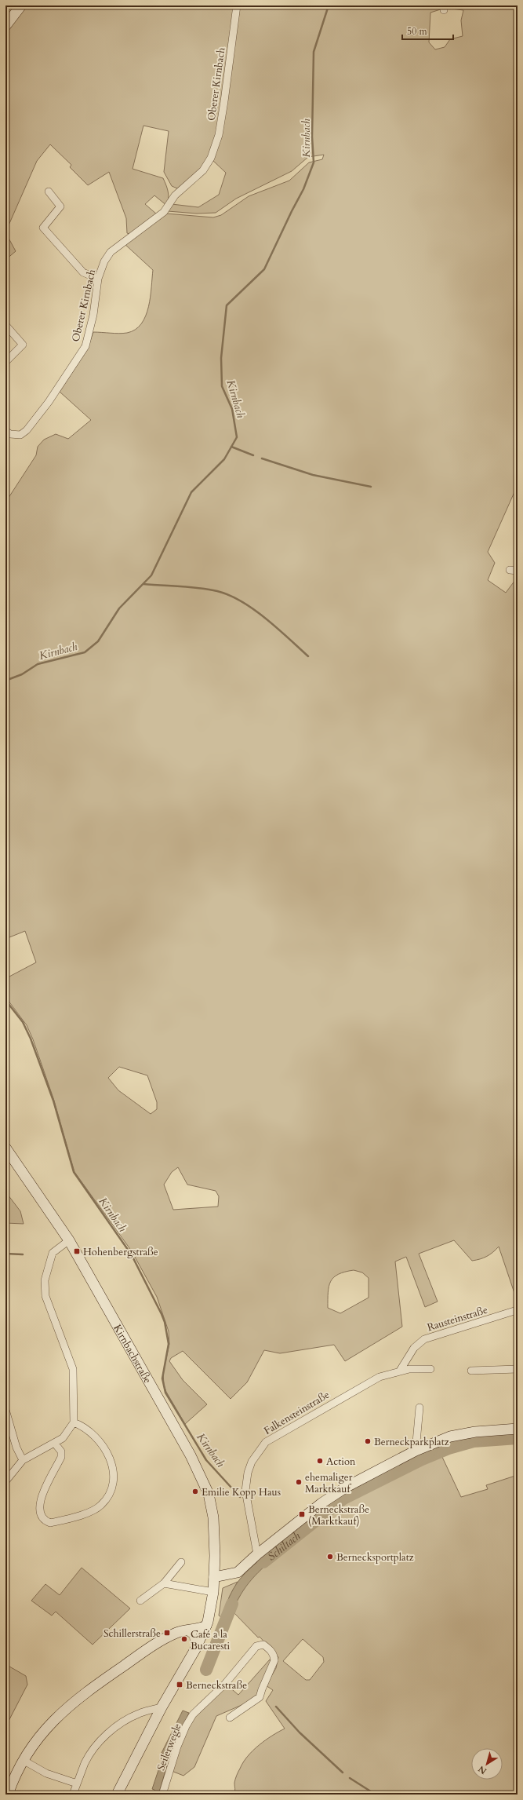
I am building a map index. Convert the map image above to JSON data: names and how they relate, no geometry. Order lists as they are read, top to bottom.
{
  "streets": {
    "main road": ["Kirnbachstraße"],
    "street": [
      "Oberer Kirnbach",
      "Rausteinstraße",
      "Falkensteinstraße",
      "Seilerwegle"
    ]
  },
  "crossings": [
    ["Rausteinstraße", "Falkensteinstraße"]
  ],
  "water": ["Kirnbach", "Schiltach"],
  "places": {
    "transit": [
      "Hohenbergstraße",
      "Berneckstraße (Marktkauf)",
      "Schillerstraße",
      "Berneckstraße"
    ],
    "other": [
      "Berneckparkplatz",
      "Action",
      "ehemaliger Marktkauf",
      "Emilie Kopp Haus",
      "Bernecksportplatz",
      "Café a la Bucaresti"
    ]
  },
  "scale_bar": "50 m",
  "north": "bottom left"
}
